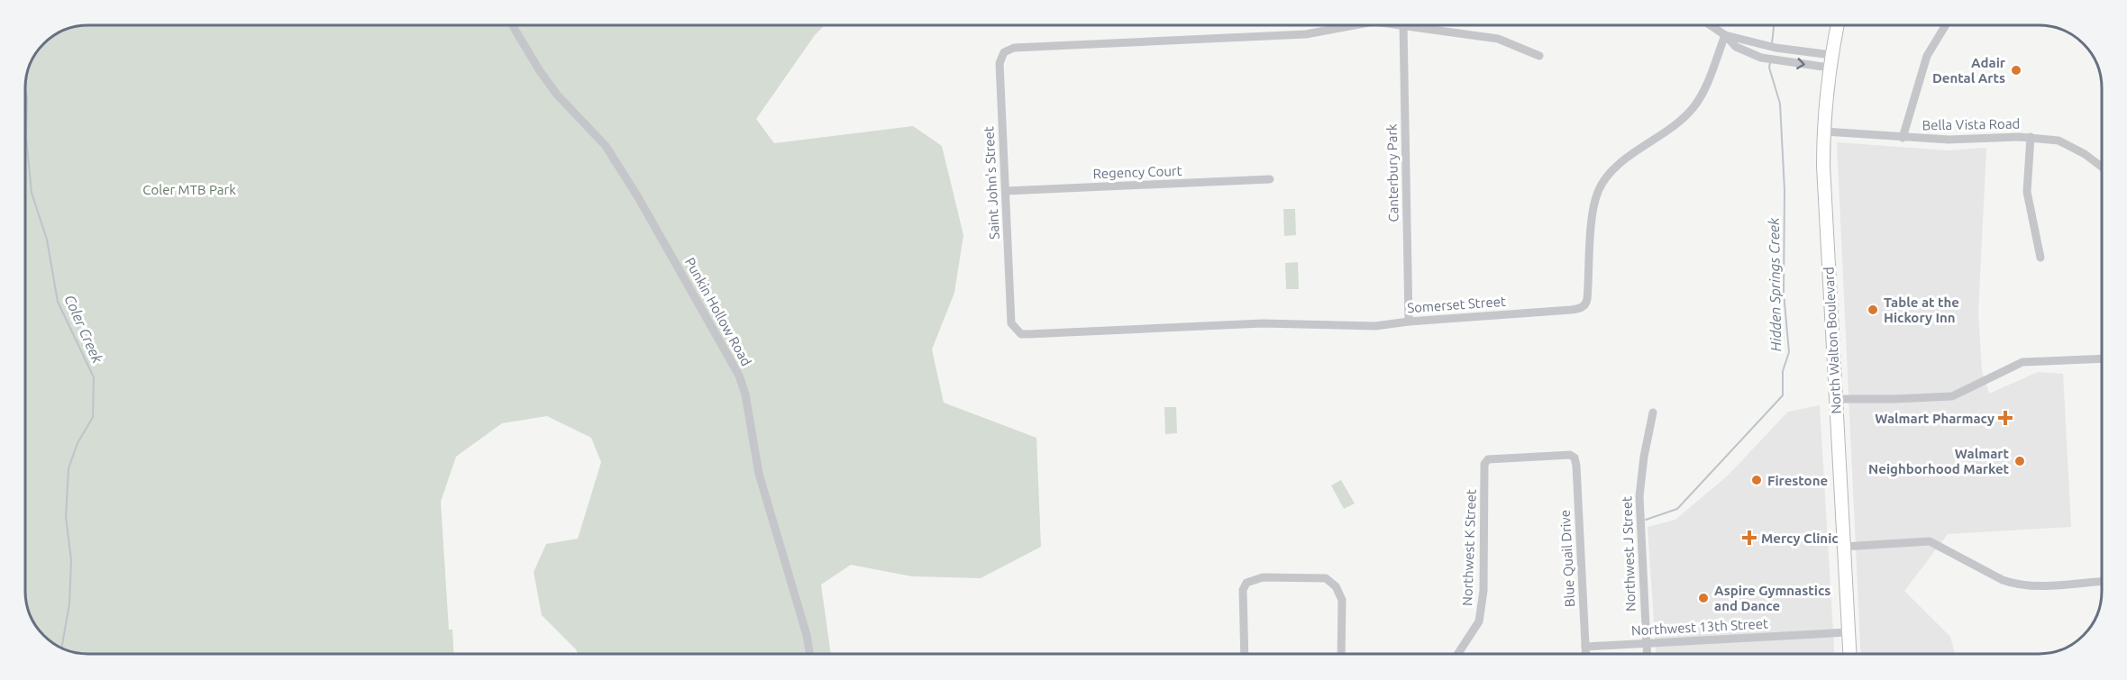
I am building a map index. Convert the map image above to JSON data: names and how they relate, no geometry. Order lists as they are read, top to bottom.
{
  "streets": {
    "main road": ["North Walton Boulevard"],
    "street": [
      "Bella Vista Road",
      "Regency Court",
      "Canterbury Park",
      "Saint John's Street",
      "Somerset Street",
      "Punkin Hollow Road",
      "Northwest K Street",
      "Northwest J Street",
      "Blue Quail Drive",
      "Northwest 13th Street"
    ]
  },
  "crossings": [
    ["Bella Vista Road", "North Walton Boulevard"],
    ["Regency Court", "Saint John's Street"],
    ["Canterbury Park", "Somerset Street"],
    ["Saint John's Street", "Somerset Street"],
    ["North Walton Boulevard", "Northwest 13th Street"],
    ["Northwest K Street", "Blue Quail Drive"],
    ["Northwest J Street", "Northwest 13th Street"],
    ["Blue Quail Drive", "Northwest 13th Street"]
  ],
  "water": ["Hidden Springs Creek", "Coler Creek"],
  "parks": ["Coler MTB Park"],
  "places": {
    "other": [
      "Adair Dental Arts",
      "Table at the Hickory Inn",
      "Walmart Neighborhood Market",
      "Firestone",
      "Aspire Gymnastics and Dance"
    ],
    "health": ["Walmart Pharmacy", "Mercy Clinic"]
  }
}
